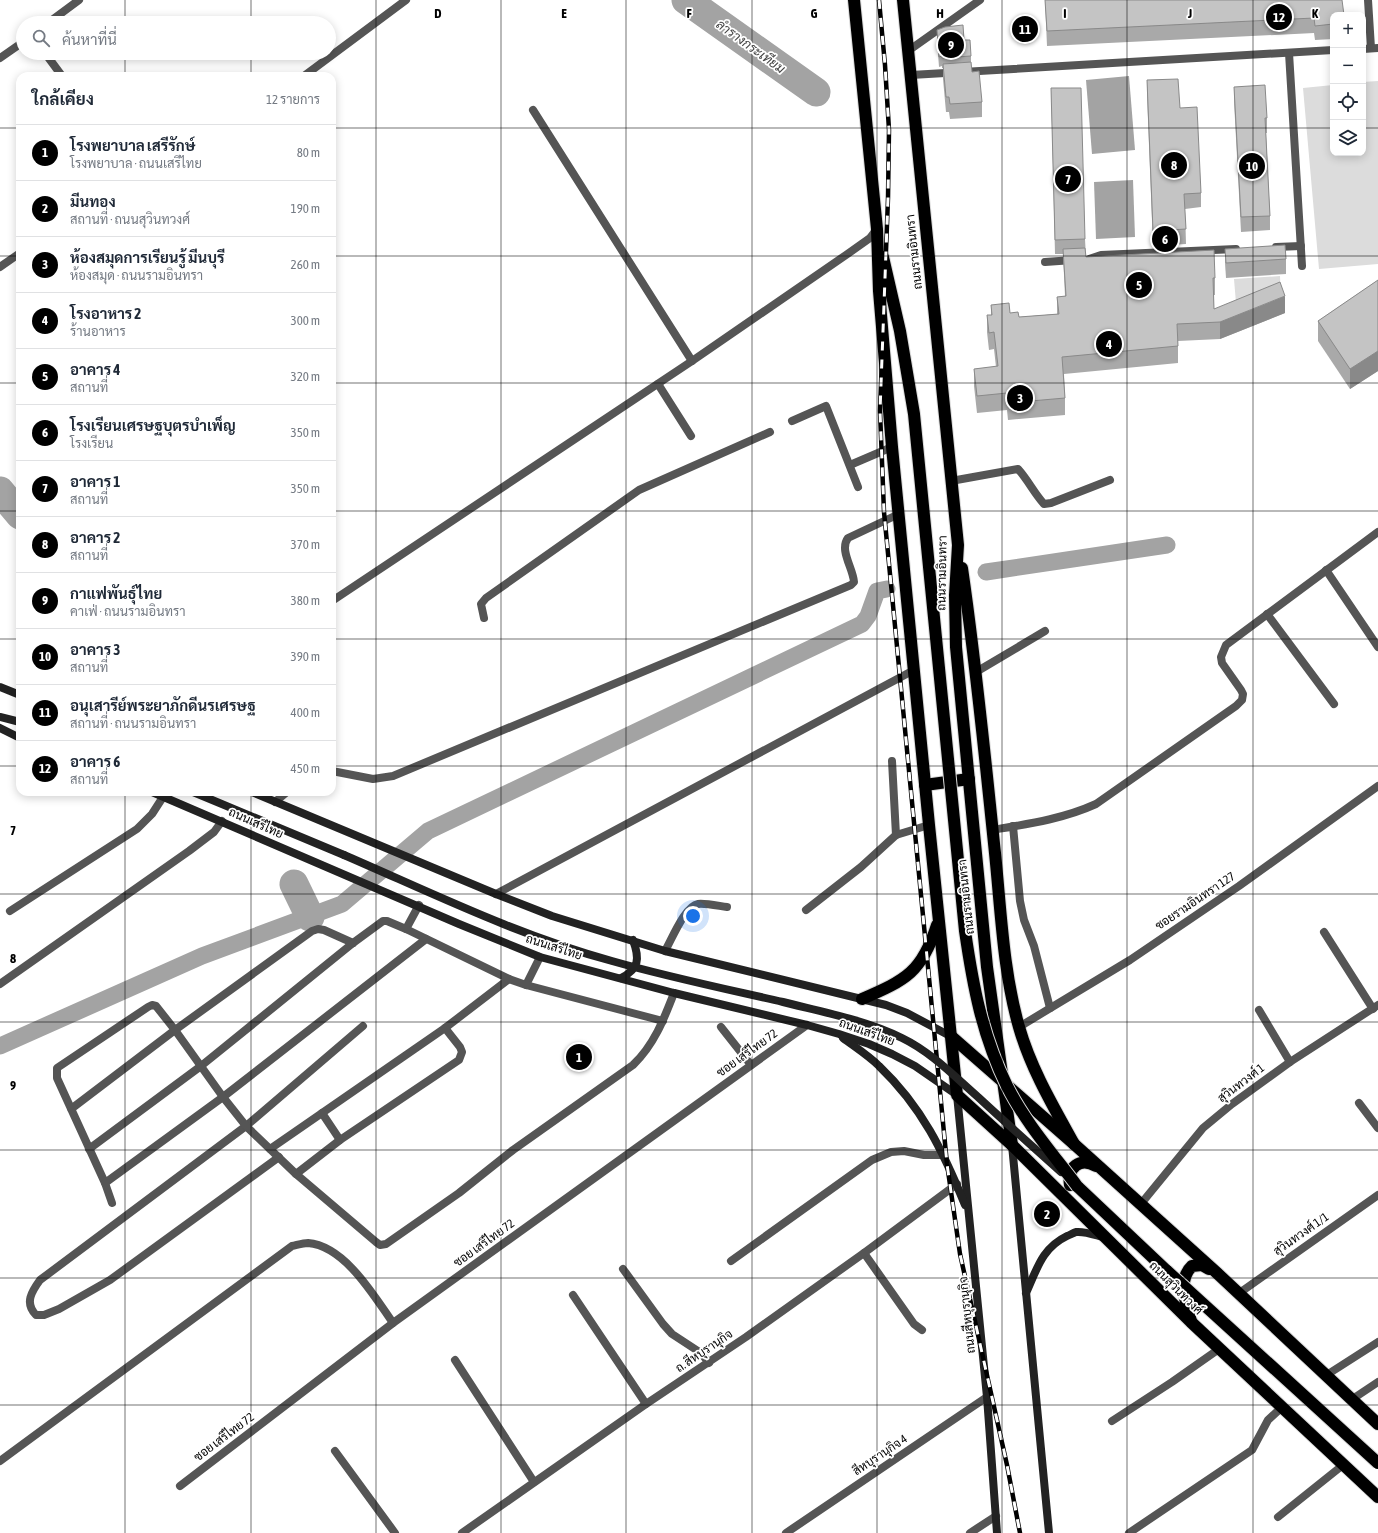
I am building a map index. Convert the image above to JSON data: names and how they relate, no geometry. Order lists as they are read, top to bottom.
{
  "streets": {
    "highway": ["ถนนรามอินทรา", "ถนนสุวินทวงศ์"],
    "main road": ["ถนนเสรีไทย", "ถนนสีหบุรานุกิจ"],
    "street": [
      "ซอยรามอินทรา 127",
      "ซอย เสรีไทย 72",
      "สุวินทวงศ์ 1",
      "สุวินทวงศ์ 1/1",
      "ถ. สีหบุรานุกิจ",
      "สีหบุรานุกิจ 4"
    ]
  },
  "crossings": [
    ["ถนนรามอินทรา", "ถนนสุวินทวงศ์"],
    ["ถนนเสรีไทย", "ซอย เสรีไทย 72"],
    ["ถนนเสรีไทย", "ถนนสุวินทวงศ์"],
    ["ถนนเสรีไทย", "ถนนสีหบุรานุกิจ"],
    ["ถนนสุวินทวงศ์", "ถนนสีหบุรานุกิจ"],
    ["ถนนสีหบุรานุกิจ", "สีหบุรานุกิจ 4"]
  ],
  "water": ["ลำรางกระเทียม"],
  "page": {
    "pins": [
      "12",
      "11",
      "9",
      "8",
      "10",
      "7",
      "6",
      "5",
      "4",
      "3",
      "1",
      "2"
    ],
    "map_buttons": ["+", "−"],
    "search": "ค้นหาที่นี่",
    "heading": ["ใกล้เคียง", "12 รายการ"],
    "list": [
      {
        "mark": "1",
        "name": "โรงพยาบาล เสรีรักษ์",
        "note": "โรงพยาบาล · ถนนเสรีไทย",
        "value": "80 m"
      },
      {
        "mark": "2",
        "name": "มีนทอง",
        "note": "สถานที่ · ถนนสุวินทวงศ์",
        "value": "190 m"
      },
      {
        "mark": "3",
        "name": "ห้องสมุดการเรียนรู้ มีนบุรี",
        "note": "ห้องสมุด · ถนนรามอินทรา",
        "value": "260 m"
      },
      {
        "mark": "4",
        "name": "โรงอาหาร 2",
        "note": "ร้านอาหาร",
        "value": "300 m"
      },
      {
        "mark": "5",
        "name": "อาคาร 4",
        "note": "สถานที่",
        "value": "320 m"
      },
      {
        "mark": "6",
        "name": "โรงเรียนเศรษฐบุตรบำเพ็ญ",
        "note": "โรงเรียน",
        "value": "350 m"
      },
      {
        "mark": "7",
        "name": "อาคาร 1",
        "note": "สถานที่",
        "value": "350 m"
      },
      {
        "mark": "8",
        "name": "อาคาร 2",
        "note": "สถานที่",
        "value": "370 m"
      },
      {
        "mark": "9",
        "name": "กาแฟพันธ์ุไทย",
        "note": "คาเฟ่ · ถนนรามอินทรา",
        "value": "380 m"
      },
      {
        "mark": "10",
        "name": "อาคาร 3",
        "note": "สถานที่",
        "value": "390 m"
      },
      {
        "mark": "11",
        "name": "อนุเสารีย์พระยาภักดีนรเศรษฐ",
        "note": "สถานที่ · ถนนรามอินทรา",
        "value": "400 m"
      },
      {
        "mark": "12",
        "name": "อาคาร 6",
        "note": "สถานที่",
        "value": "450 m"
      }
    ]
  },
  "grid": {
    "columns": [
      "D",
      "E",
      "F",
      "G",
      "H",
      "I",
      "J",
      "K"
    ],
    "rows": ["7", "8", "9"]
  }
}
